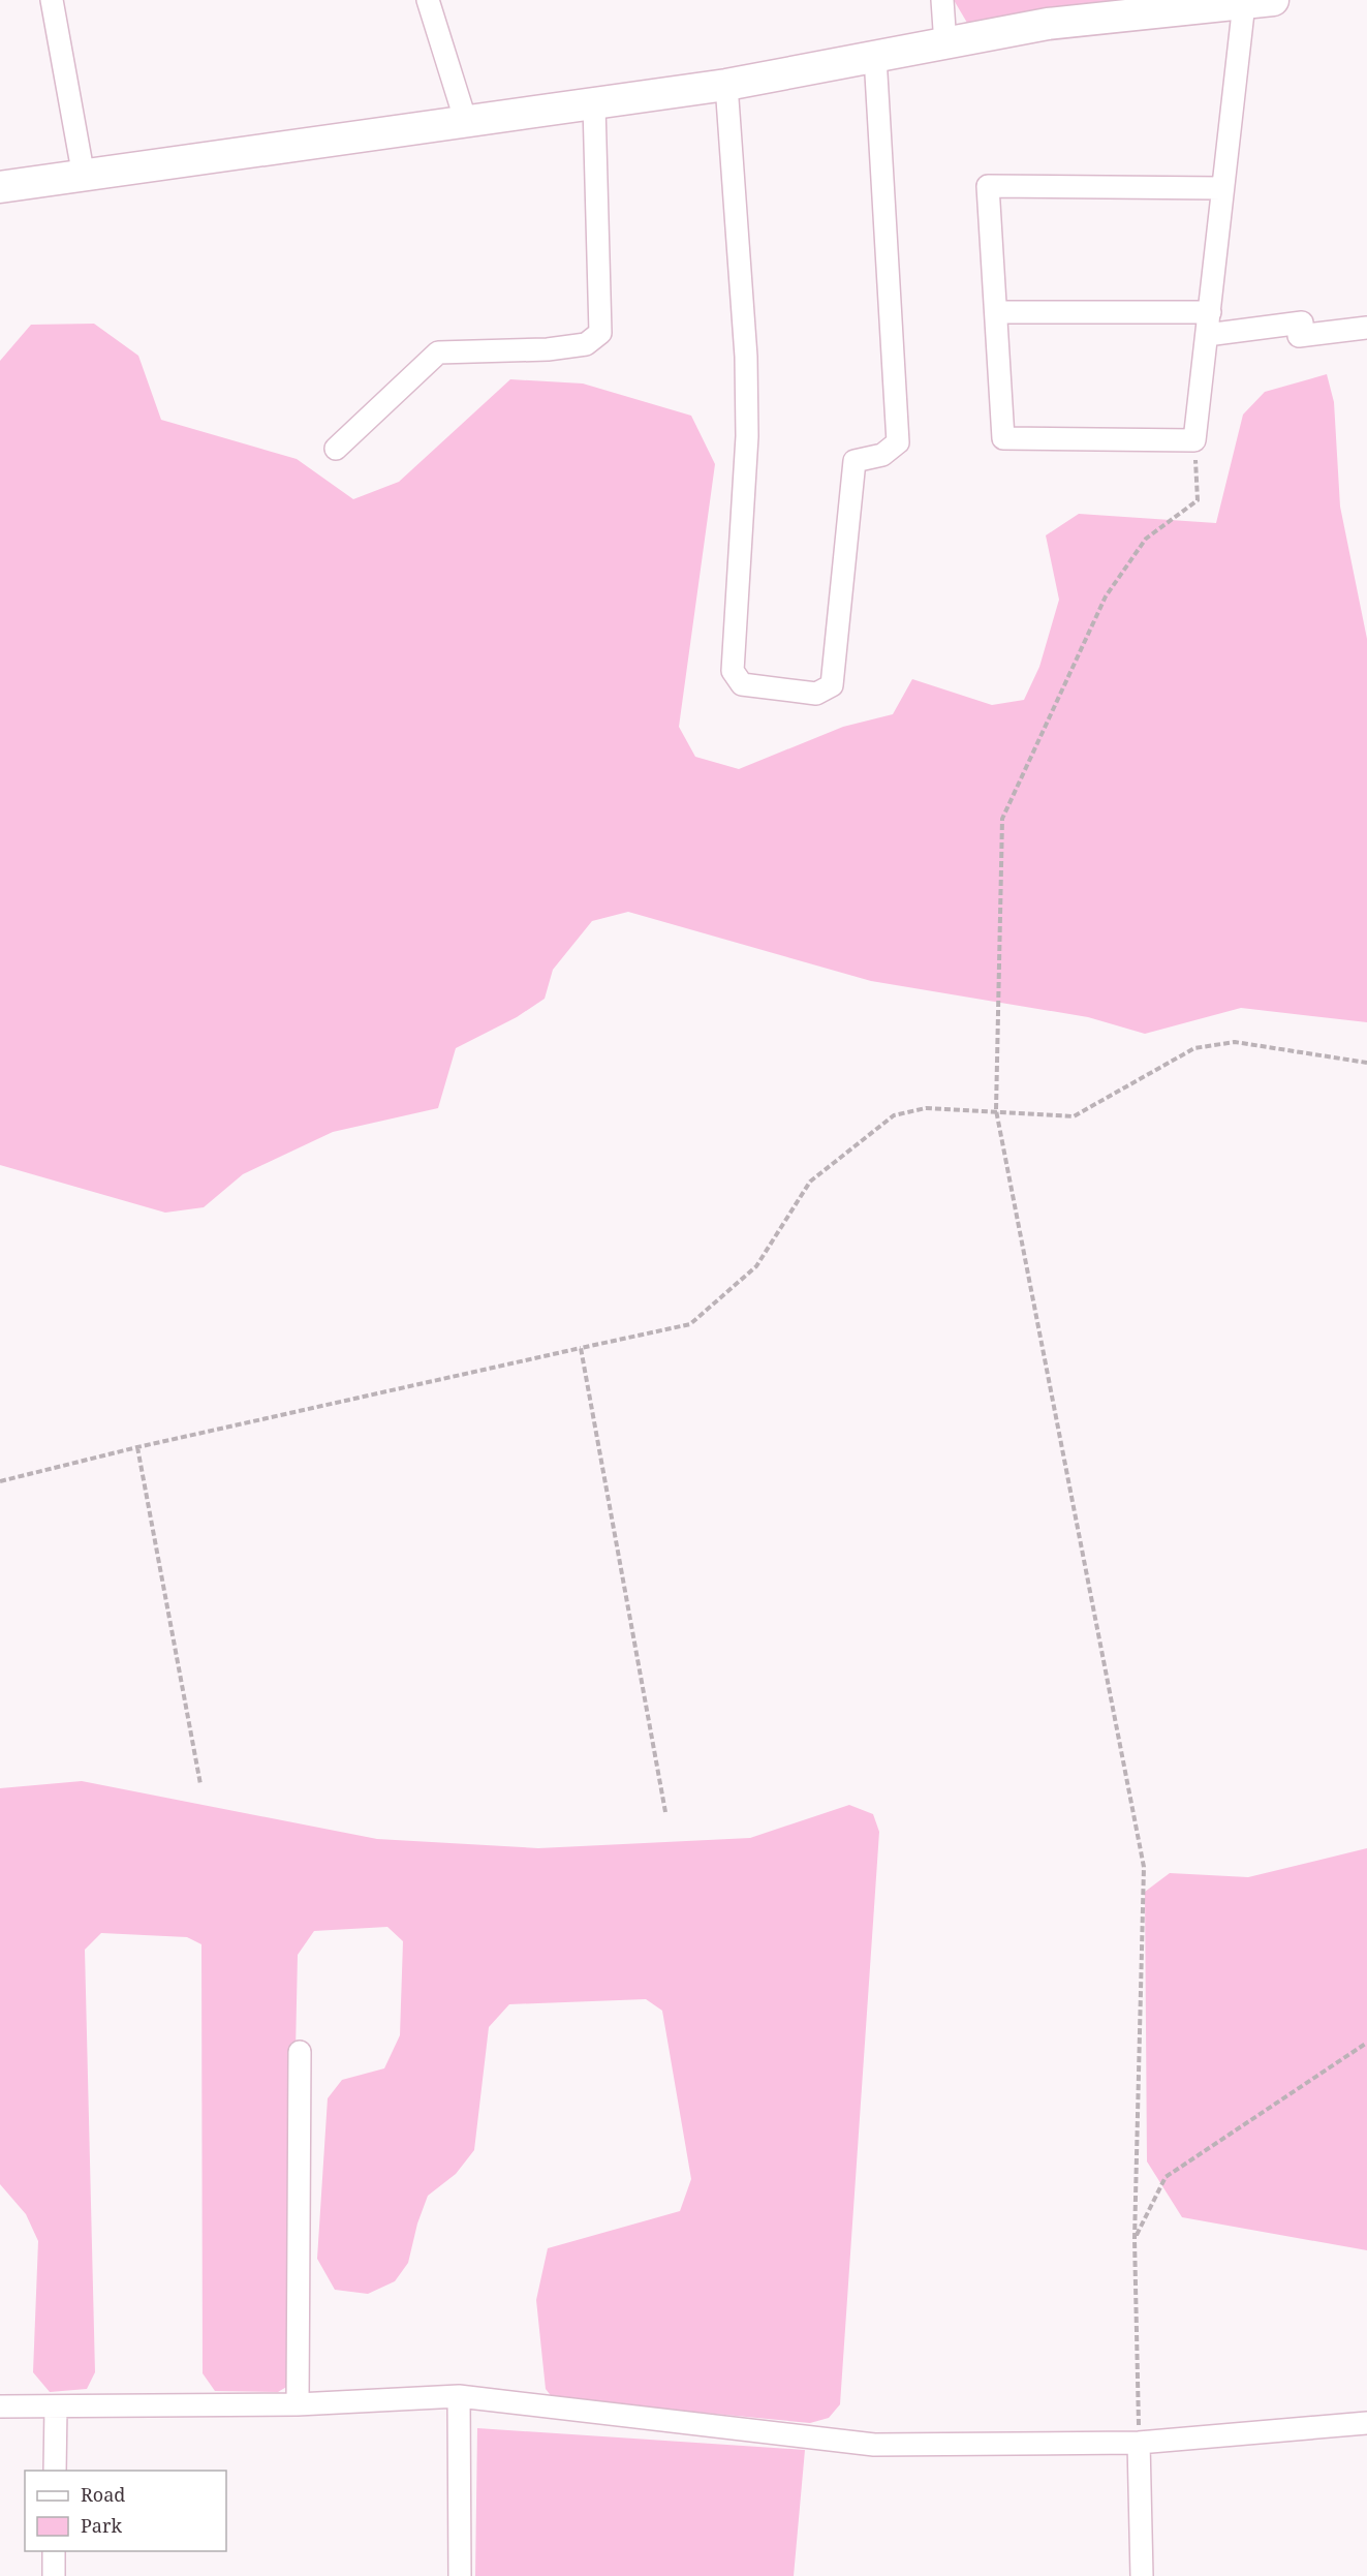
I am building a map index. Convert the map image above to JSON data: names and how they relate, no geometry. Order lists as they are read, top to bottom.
{
  "legend": ["Road", "Park"]
}
